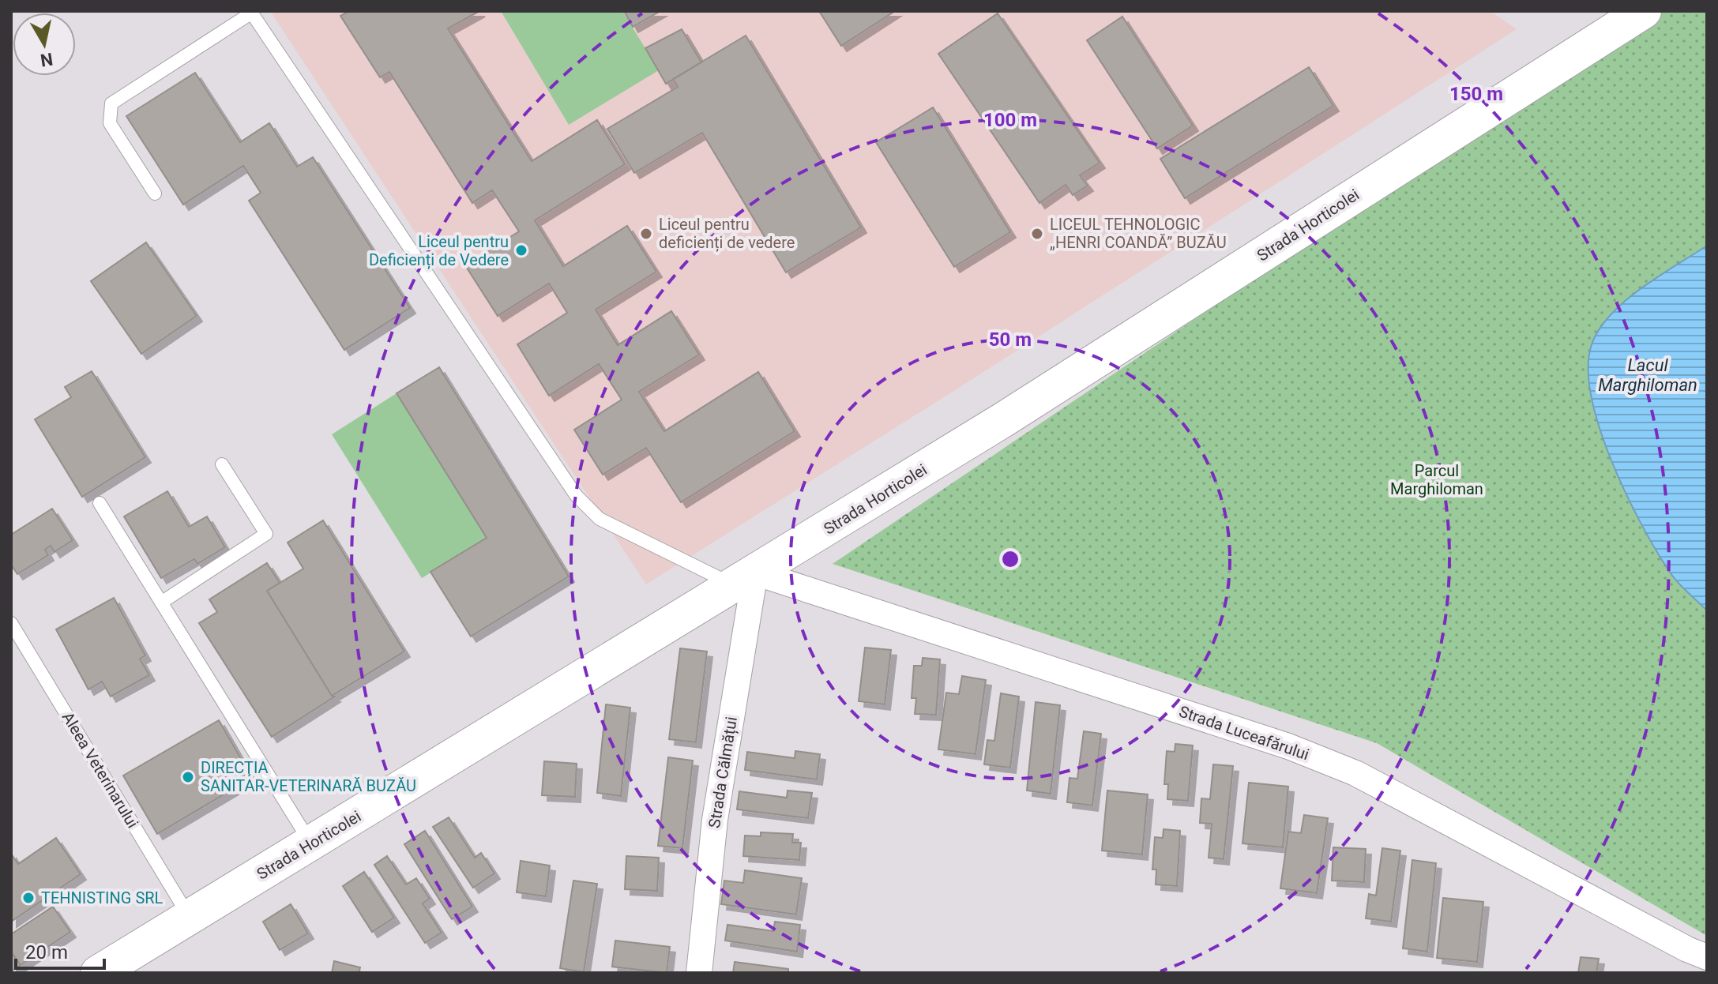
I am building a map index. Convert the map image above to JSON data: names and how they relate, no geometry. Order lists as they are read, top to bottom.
{
  "streets": {
    "main road": ["Strada Horticolei"],
    "street": ["Strada Luceafărului", "Strada Călmățui"],
    "lane": ["Aleea Veterinarului"]
  },
  "crossings": [
    ["Strada Horticolei", "Strada Luceafărului"],
    ["Strada Horticolei", "Aleea Veterinarului"],
    ["Strada Horticolei", "Strada Călmățui"],
    ["Strada Luceafărului", "Strada Călmățui"]
  ],
  "water": ["Lacul Marghiloman"],
  "parks": ["Parcul Marghiloman"],
  "places": [
    "Liceul pentru deficienți de vedere",
    "LICEUL TEHNOLOGIC „HENRI COANDĂ” BUZĂU",
    "Liceul pentru Deficienți de Vedere",
    "DIRECŢIA SANITAR-VETERINARĂ BUZĂU",
    "TEHNISTING SRL"
  ],
  "scale_bar": "20 m",
  "north": "bottom",
  "rings": ["150 m", "100 m", "50 m"]
}
